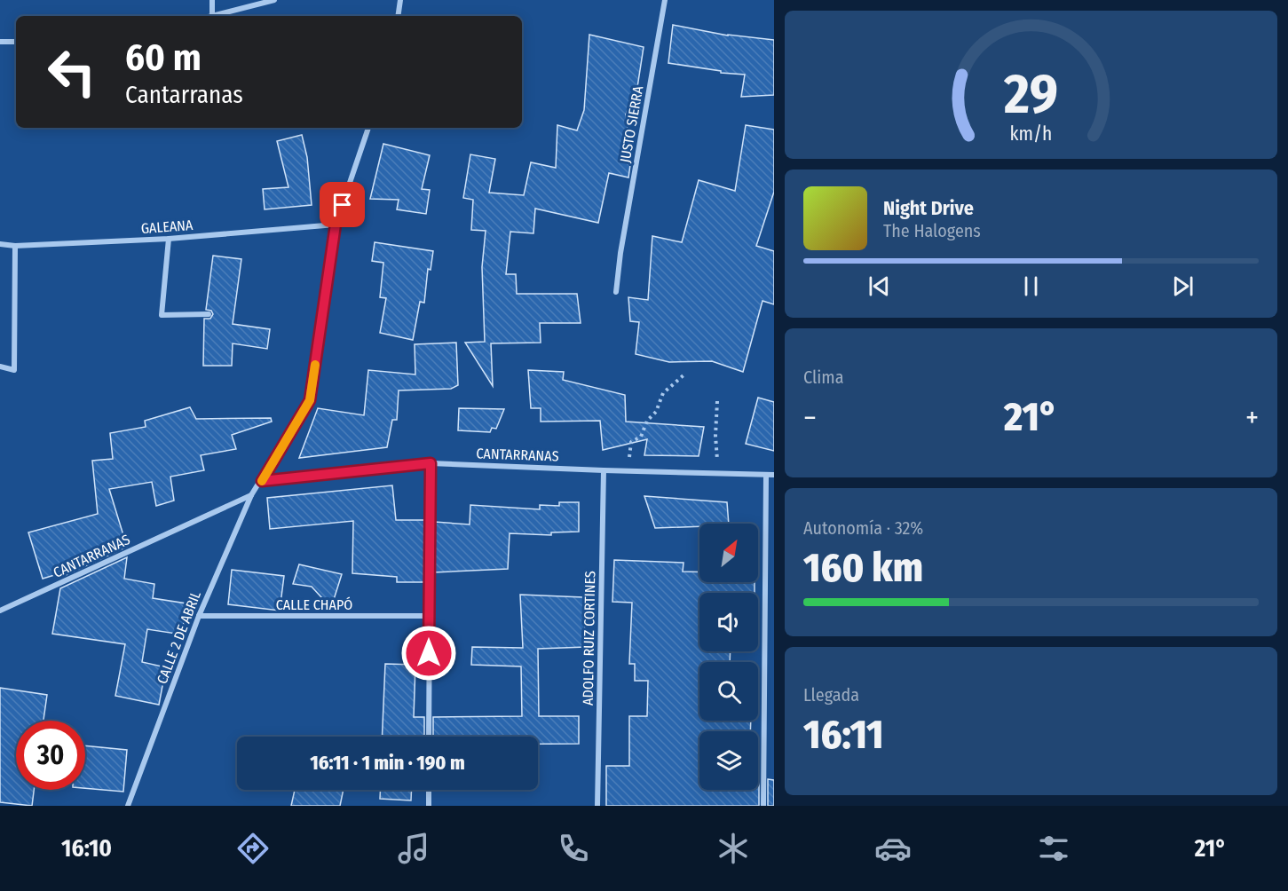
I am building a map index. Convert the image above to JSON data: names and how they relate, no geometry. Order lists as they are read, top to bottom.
{
  "streets": {
    "street": [
      "JUSTO SIERRA",
      "GALEANA",
      "CANTARRANAS",
      "CALLE CHAPÓ",
      "CALLE 2 DE ABRIL",
      "ADOLFO RUIZ CORTINES"
    ]
  },
  "crossings": [
    ["GALEANA", "CALLE 2 DE ABRIL"],
    ["CANTARRANAS", "CALLE 2 DE ABRIL"],
    ["CANTARRANAS", "ADOLFO RUIZ CORTINES"],
    ["CALLE CHAPÓ", "CALLE 2 DE ABRIL"]
  ],
  "north": "top right",
  "page": {
    "turn": ["60 m", "Cantarranas"],
    "song": ["Night Drive", "The Halogens"],
    "tile": [
      "Clima",
      ["Autonomía · 32%", "160 km"],
      ["Llegada", "16:11"]
    ],
    "heat": ["−", "21°", "+"],
    "limit": "30",
    "trip": "16:11 · 1 min · 190 m",
    "tabs": ["16:10", "21°"],
    "gauge": ["29", "km/h"]
  }
}
